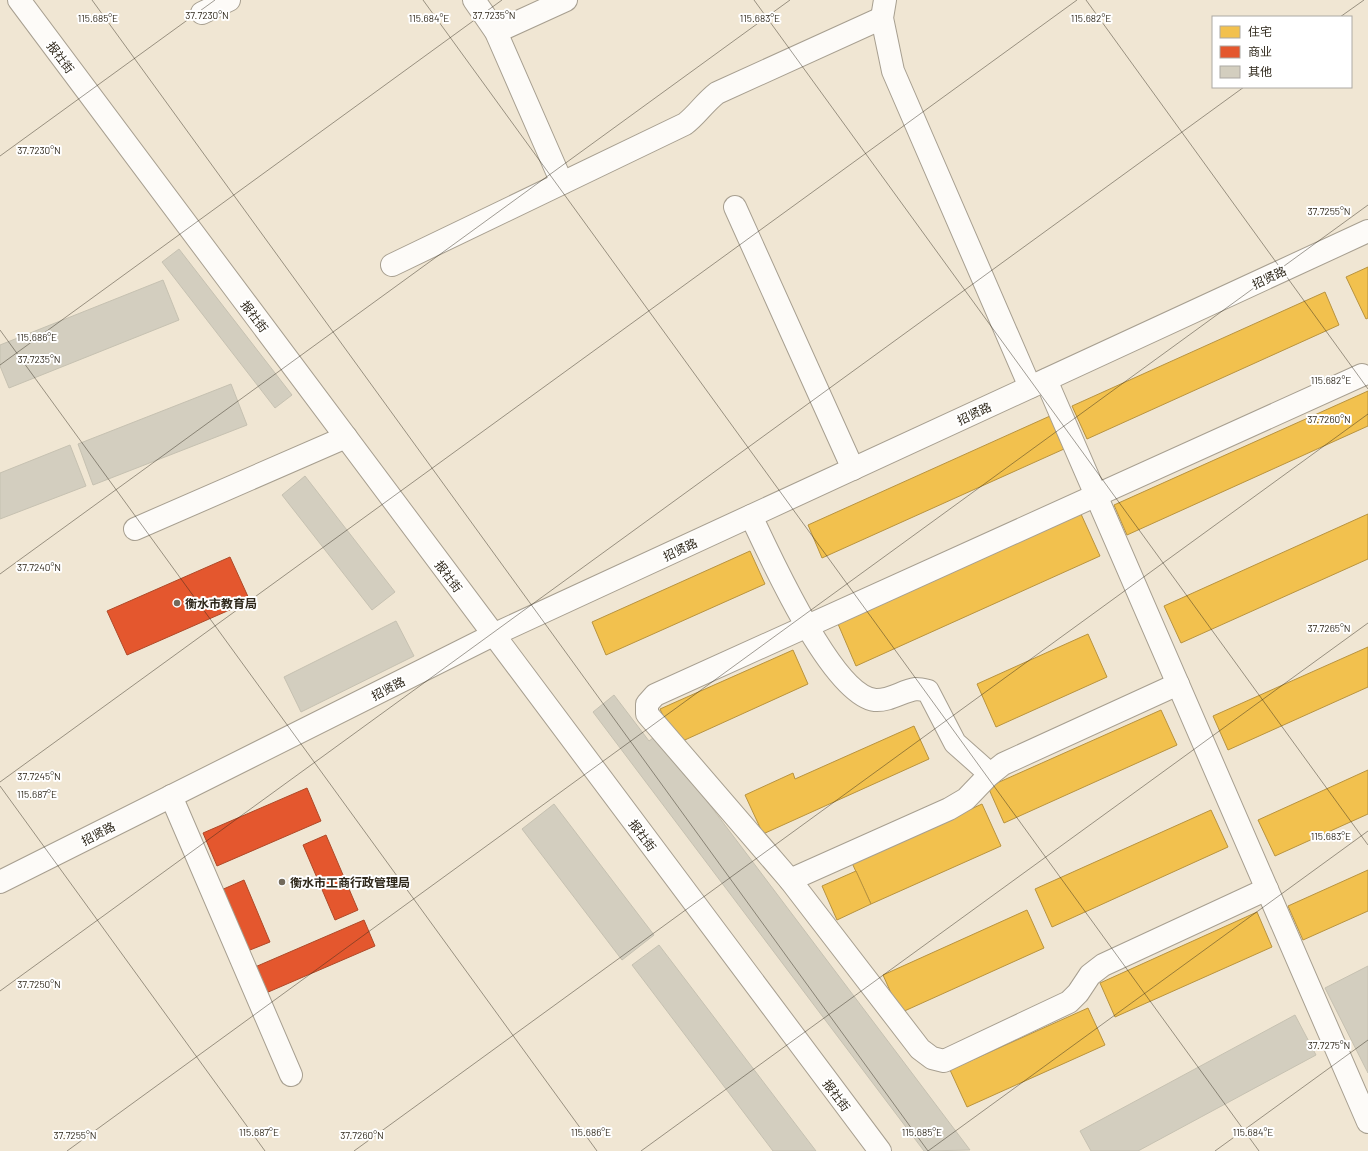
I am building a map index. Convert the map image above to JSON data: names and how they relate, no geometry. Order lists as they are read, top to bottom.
{
  "streets": {
    "street": ["报社街", "招贤路"]
  },
  "crossings": [
    ["报社街", "招贤路"]
  ],
  "places": ["衡水市教育局", "衡水市工商行政管理局"],
  "legend": ["住宅", "商业", "其他"],
  "coordinates": [
    "37.7230°N",
    "37.7235°N",
    "115.685°E",
    "115.684°E",
    "115.683°E",
    "115.682°E",
    "37.7255°N",
    "115.686°E",
    "37.7260°N",
    "37.7240°N",
    "37.7265°N",
    "37.7245°N",
    "115.687°E",
    "37.7250°N",
    "37.7275°N"
  ]
}
